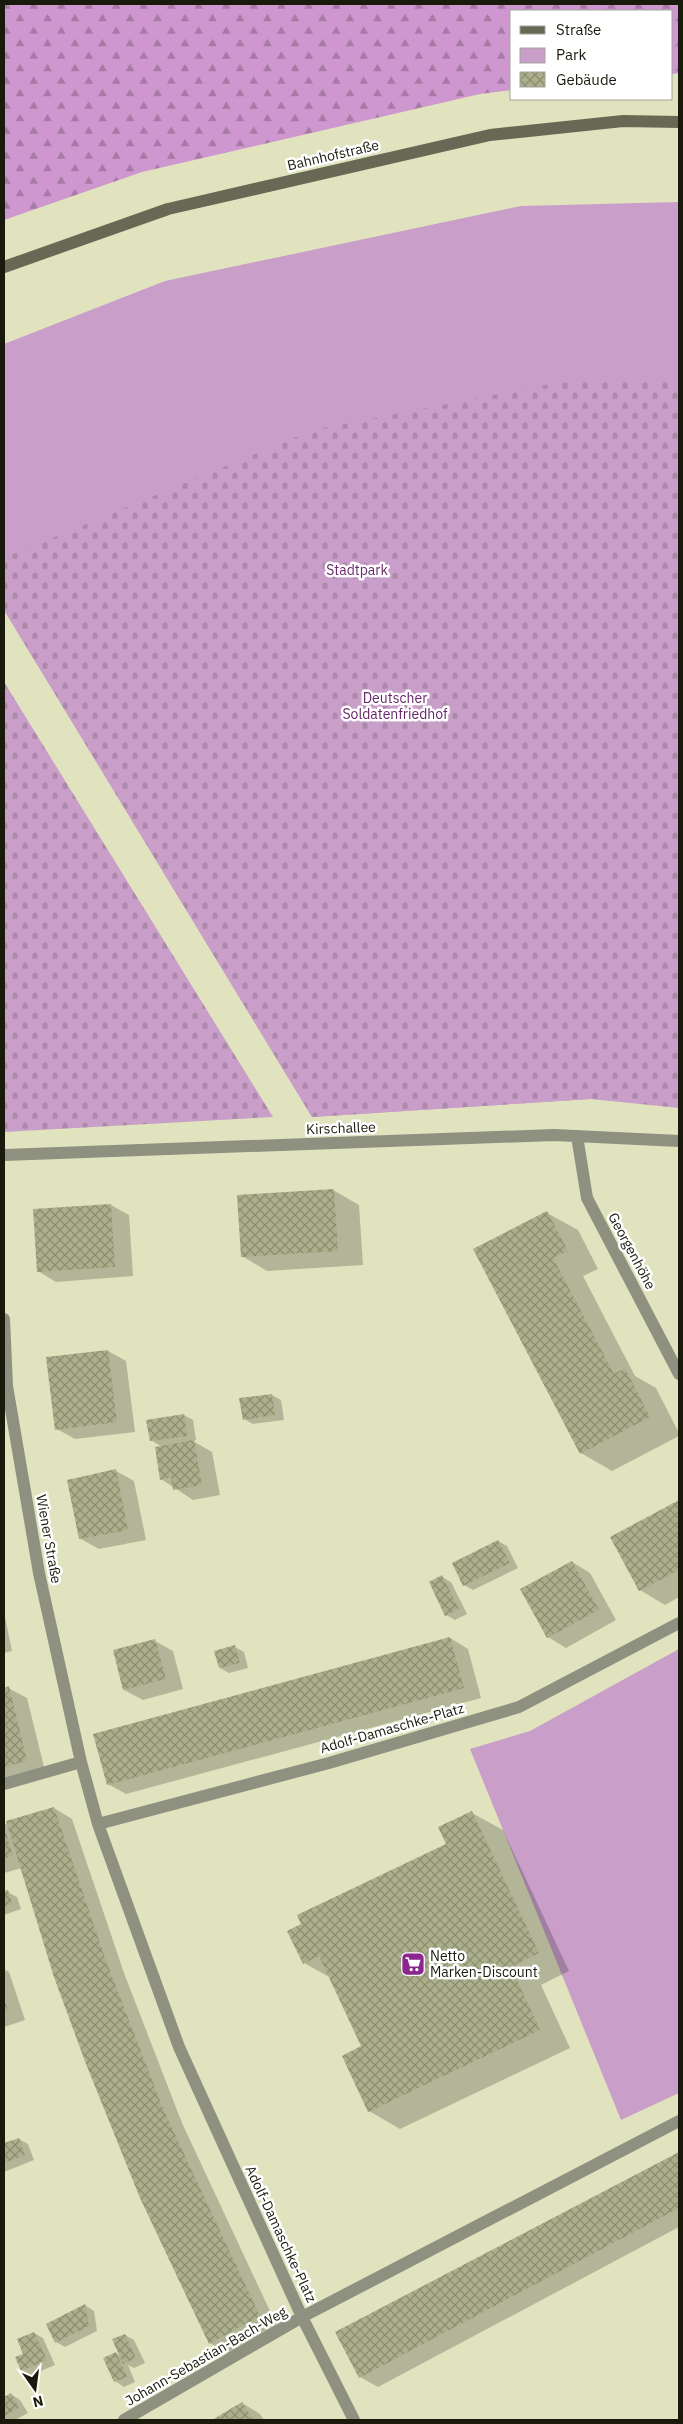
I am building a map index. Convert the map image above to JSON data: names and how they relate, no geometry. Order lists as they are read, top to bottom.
{
  "streets": {
    "street": [
      "Bahnhofstraße",
      "Kirschallee",
      "Georgenhöhe",
      "Wiener Straße",
      "Adolf-Damaschke-Platz",
      "Johann-Sebastian-Bach-Weg"
    ]
  },
  "crossings": [
    ["Kirschallee", "Georgenhöhe"],
    ["Wiener Straße", "Adolf-Damaschke-Platz"],
    ["Adolf-Damaschke-Platz", "Johann-Sebastian-Bach-Weg"]
  ],
  "parks": ["Stadtpark", "Deutscher Soldatenfriedhof"],
  "places": {
    "supermarket": ["Netto Marken-Discount"]
  },
  "legend": ["Straße", "Park", "Gebäude"],
  "north": "bottom"
}
